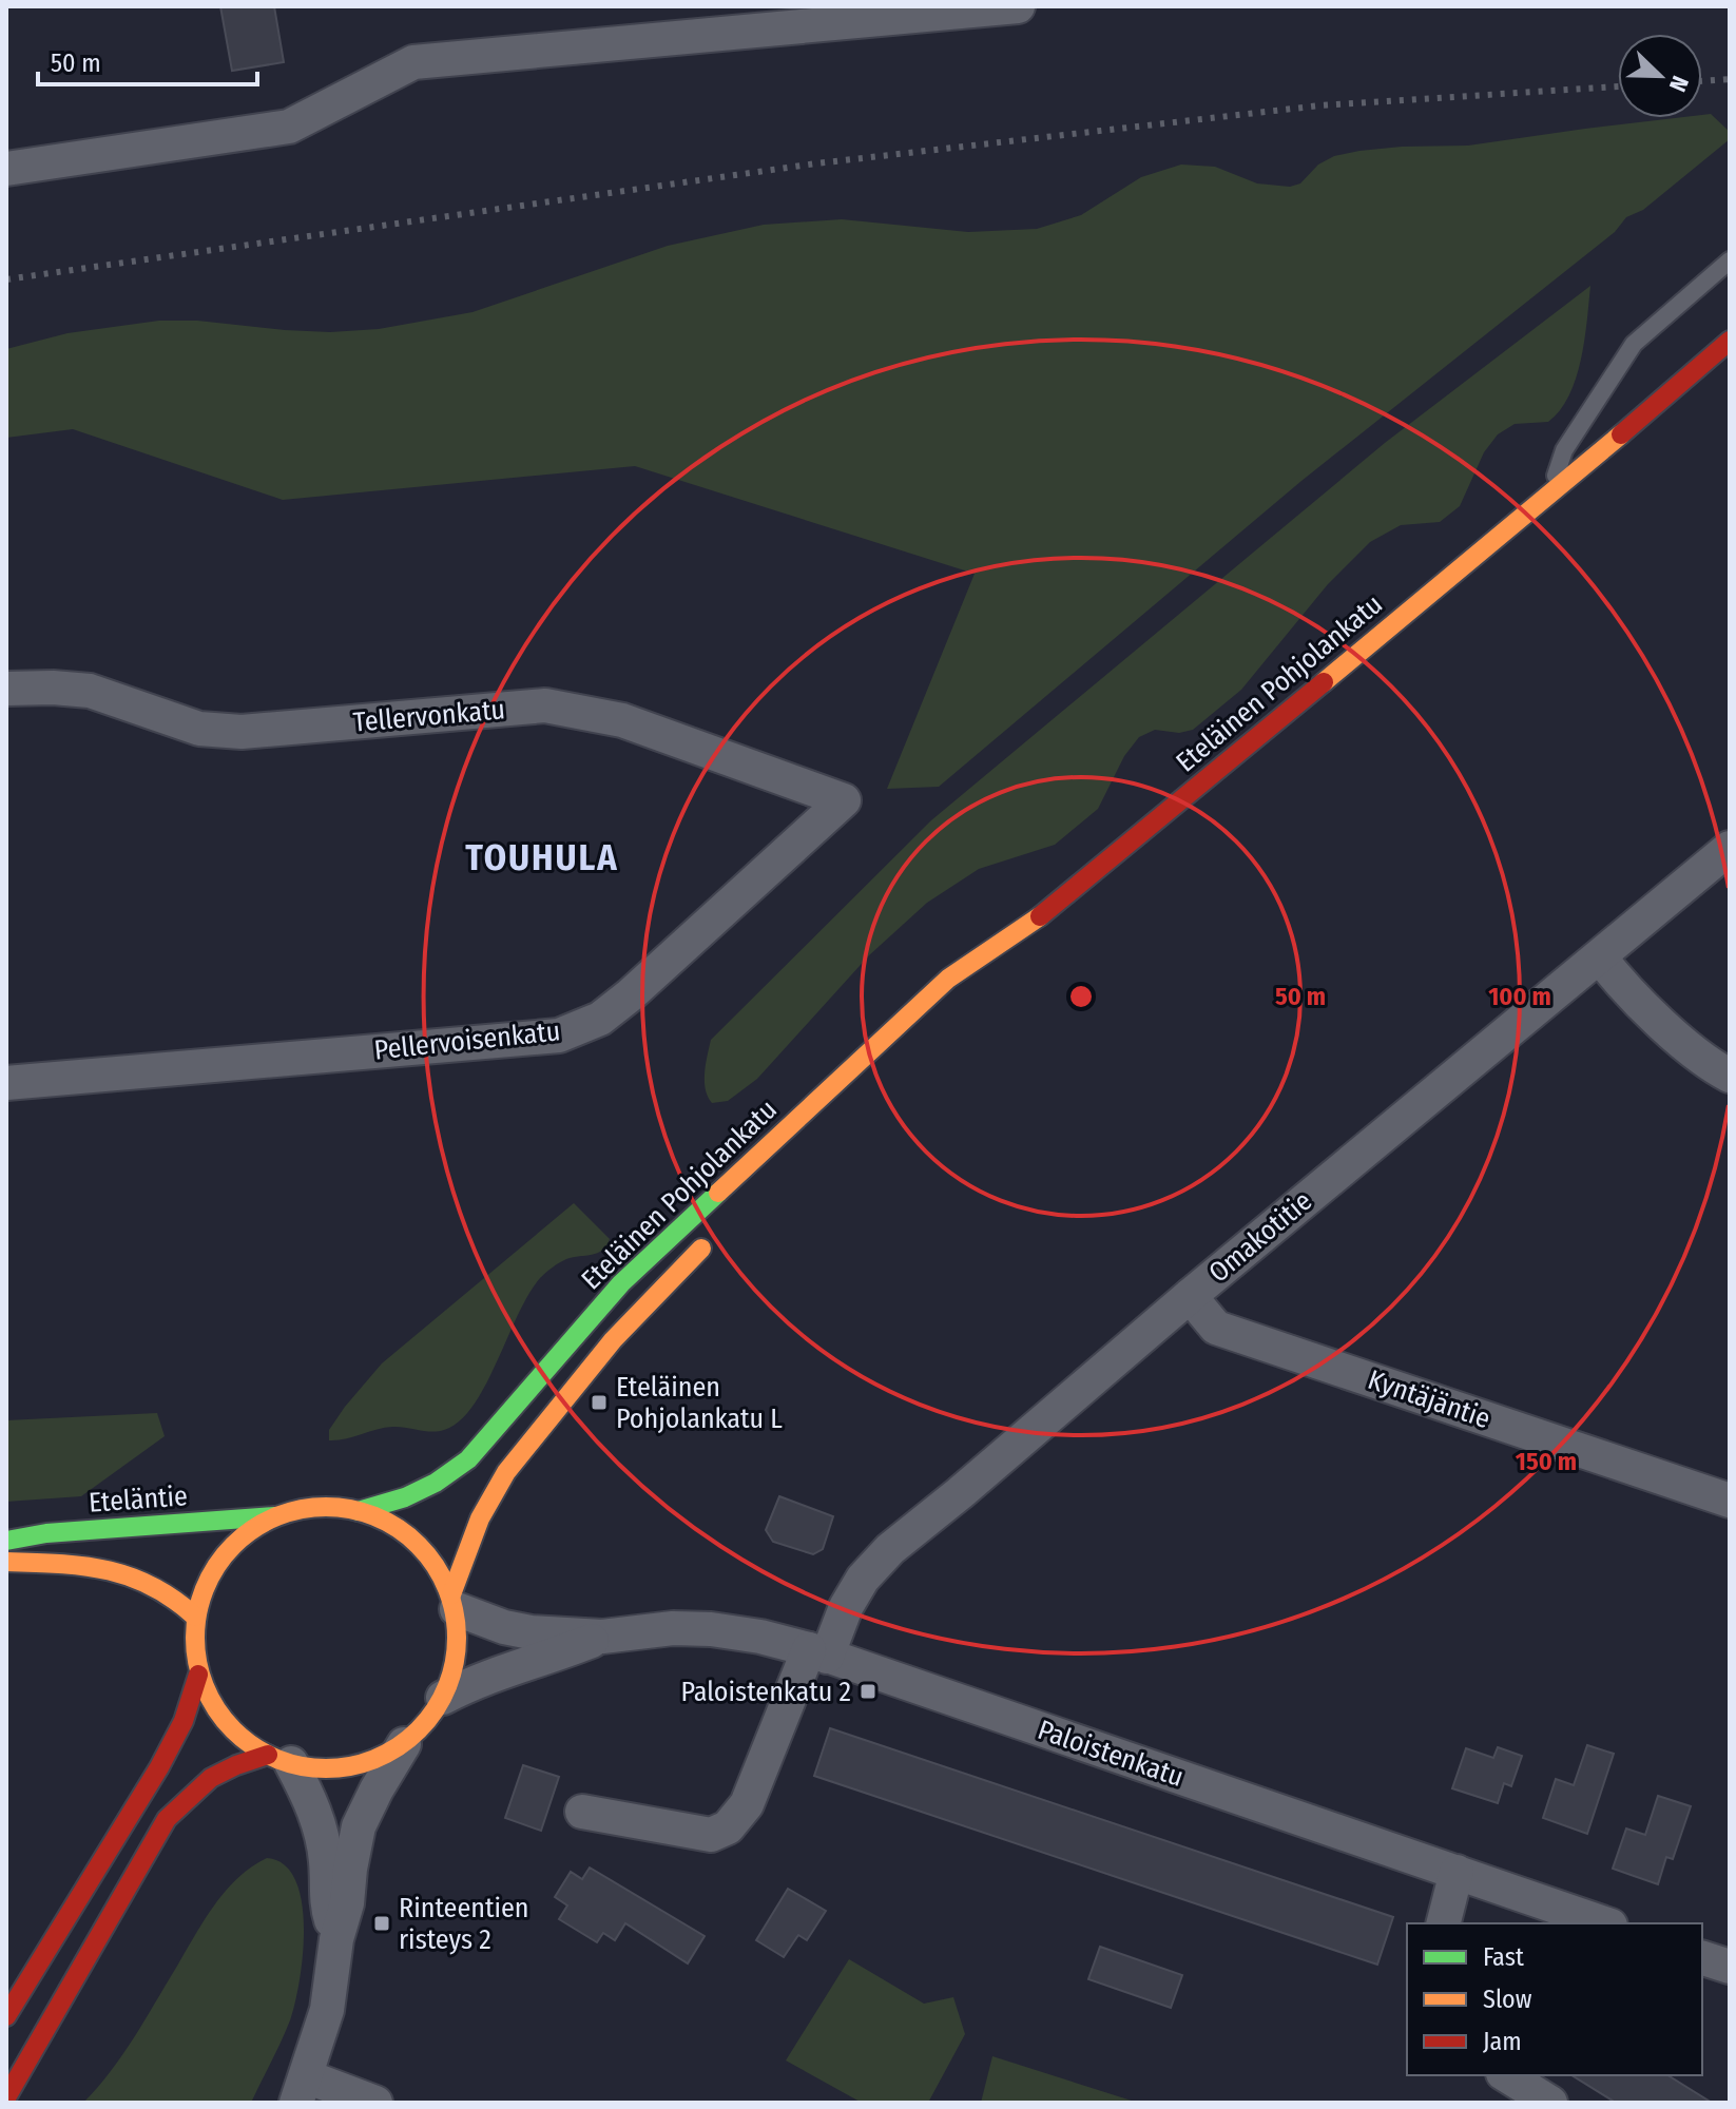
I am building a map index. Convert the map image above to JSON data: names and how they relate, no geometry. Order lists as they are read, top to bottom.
{
  "streets": {
    "main road": ["Eteläinen Pohjolankatu", "Eteläntie"],
    "street": [
      "Tellervonkatu",
      "Pellervoisenkatu",
      "Omakotitie",
      "Kyntäjäntie",
      "Paloistenkatu"
    ]
  },
  "crossings": [
    ["Eteläinen Pohjolankatu", "Eteläntie"],
    ["Eteläinen Pohjolankatu", "Paloistenkatu"],
    ["Tellervonkatu", "Pellervoisenkatu"],
    ["Omakotitie", "Kyntäjäntie"],
    ["Omakotitie", "Paloistenkatu"],
    ["Eteläntie", "Paloistenkatu"]
  ],
  "districts": ["TOUHULA"],
  "places": {
    "transit": ["Eteläinen Pohjolankatu L", "Paloistenkatu 2", "Rinteentien risteys 2"]
  },
  "legend": ["Fast", "Slow", "Jam"],
  "scale_bar": "50 m",
  "north": "bottom right",
  "rings": ["50 m", "100 m", "150 m"]
}
